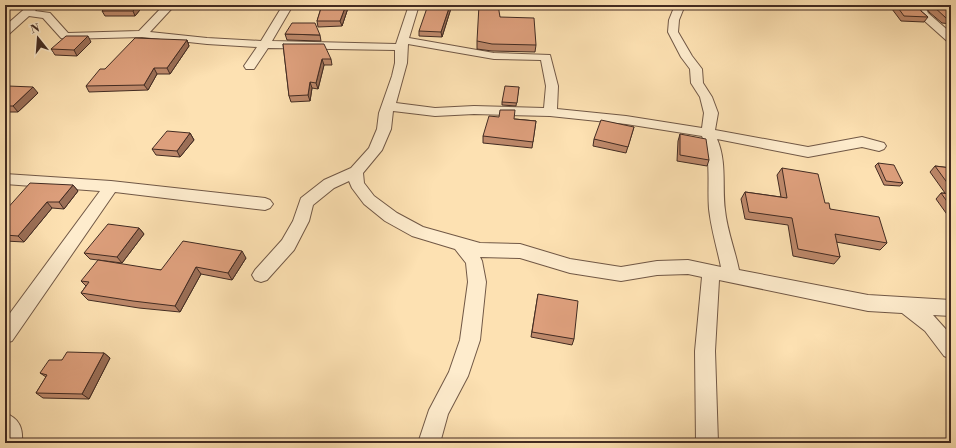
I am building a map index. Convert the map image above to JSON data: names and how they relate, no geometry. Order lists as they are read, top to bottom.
{
  "north": "top"
}
